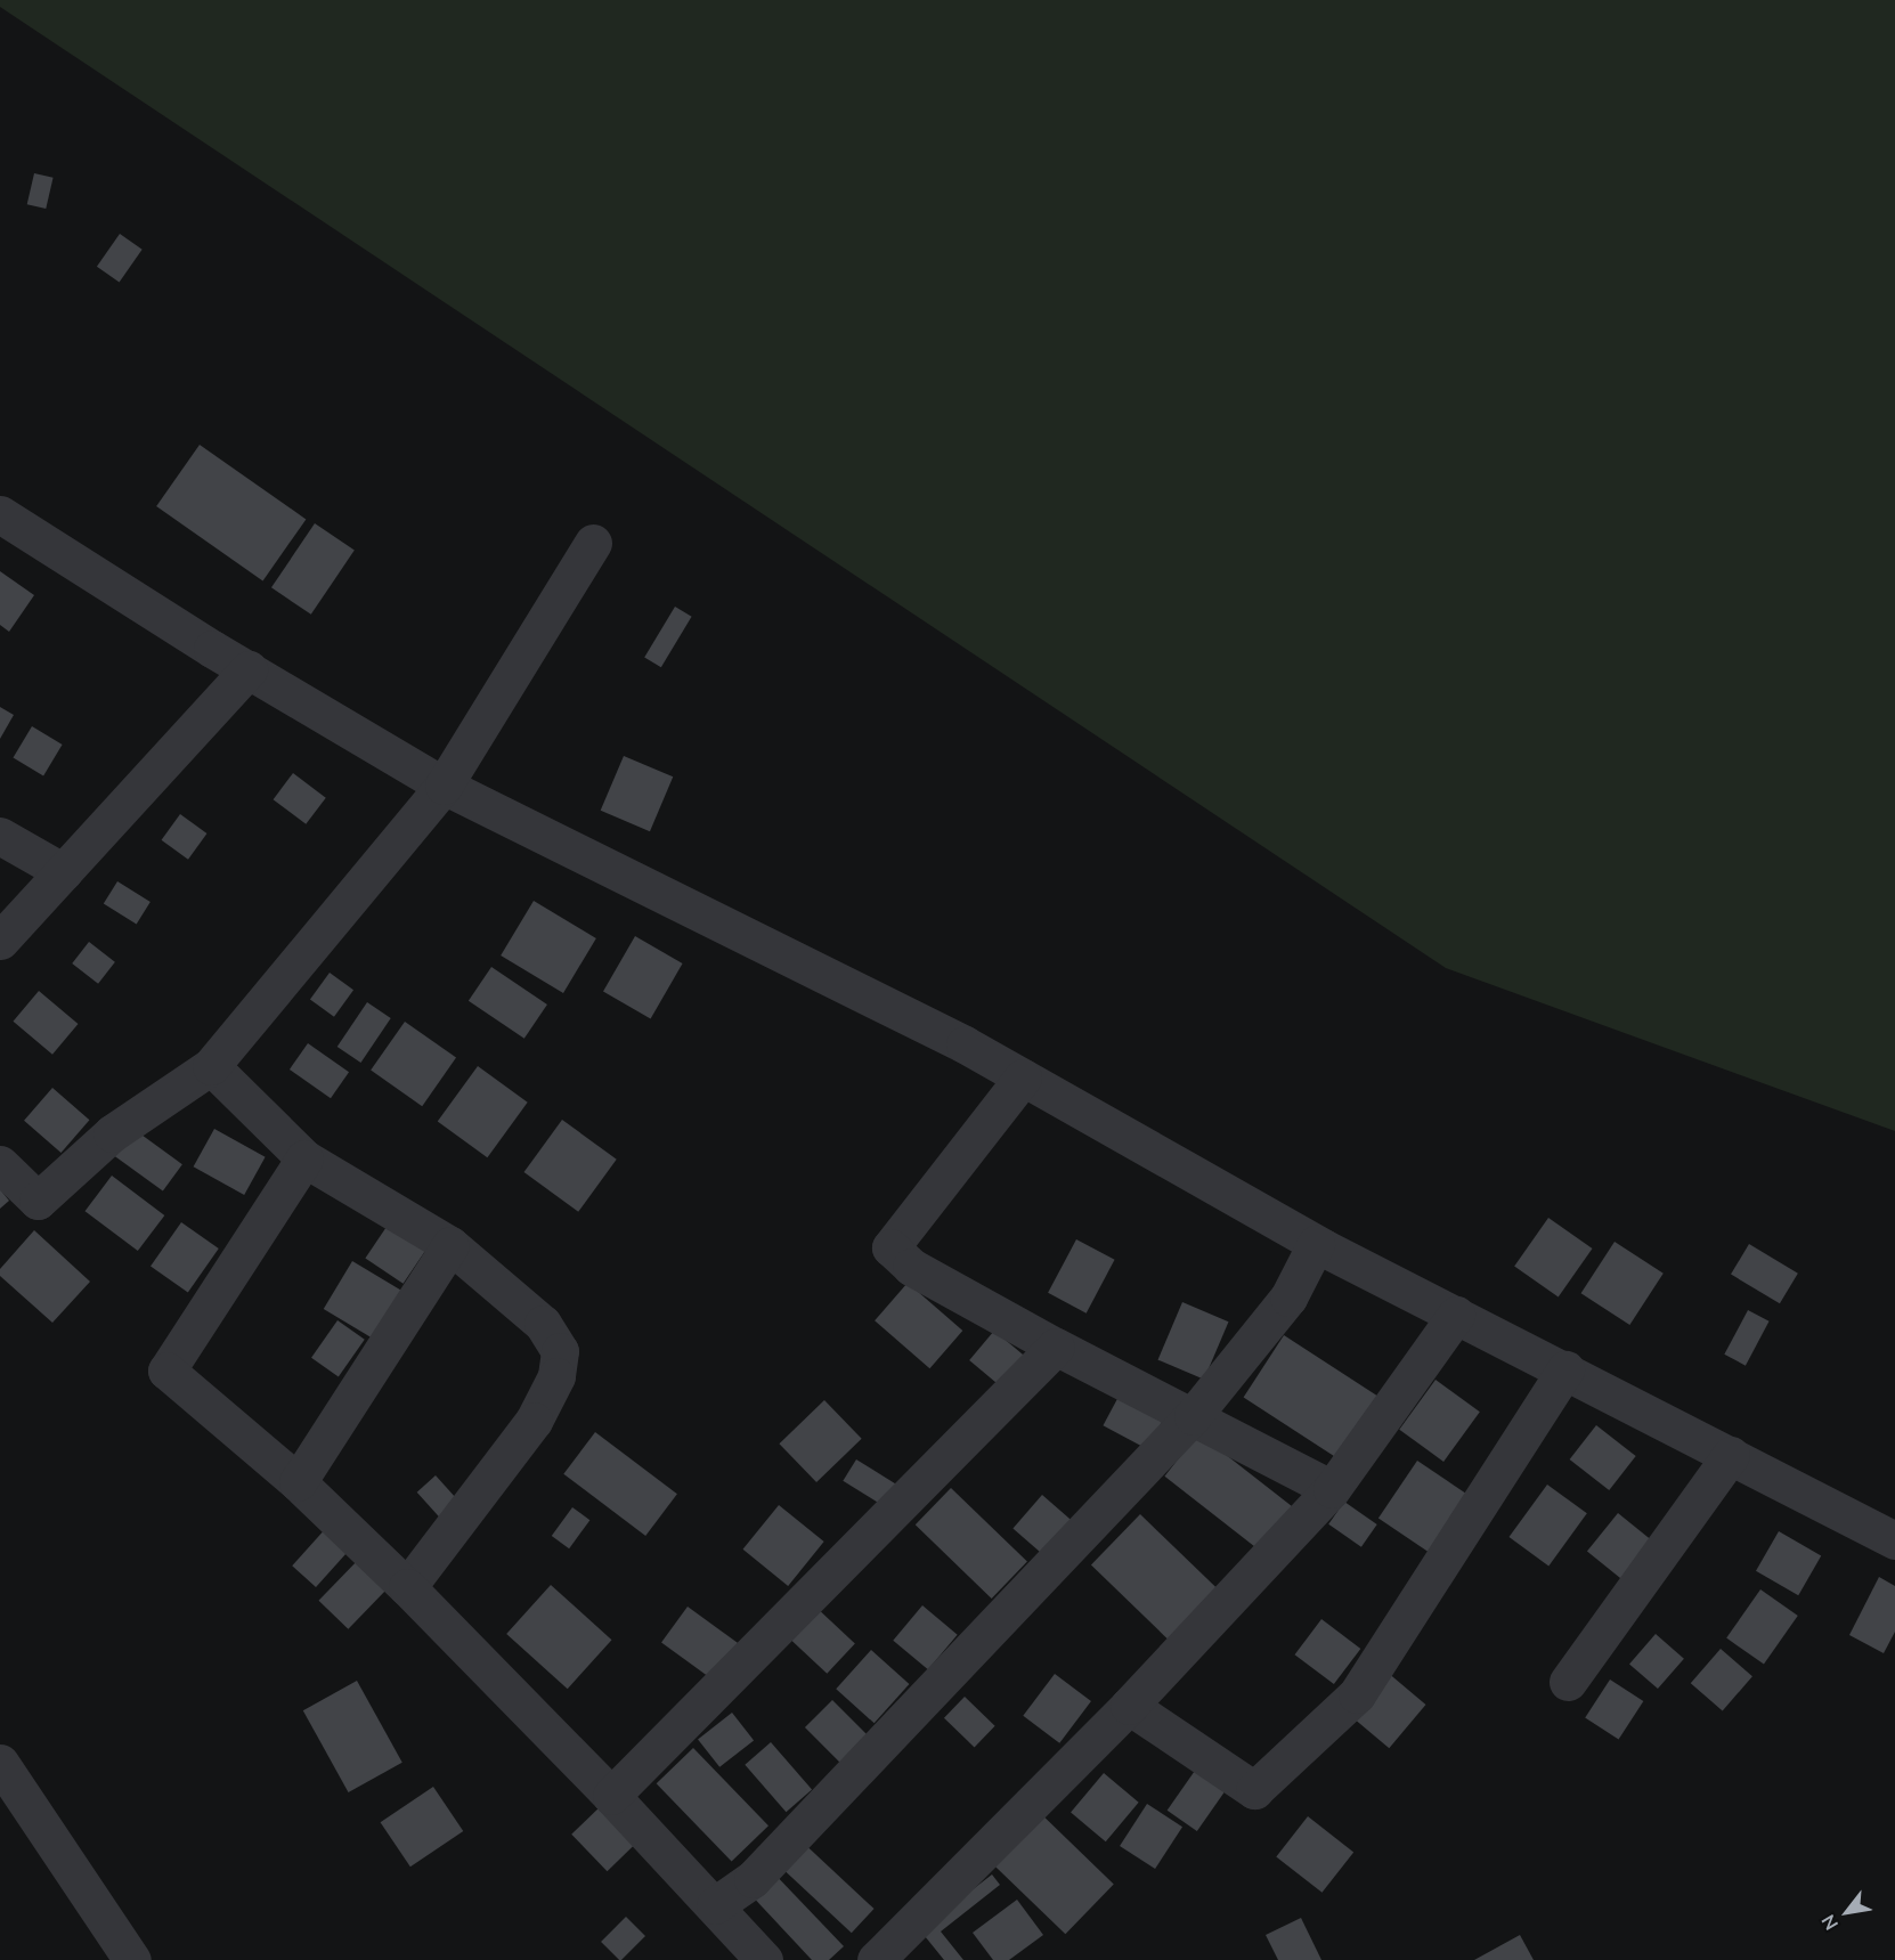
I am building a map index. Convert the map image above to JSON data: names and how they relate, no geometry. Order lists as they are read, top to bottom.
{
  "north": "bottom left"
}
